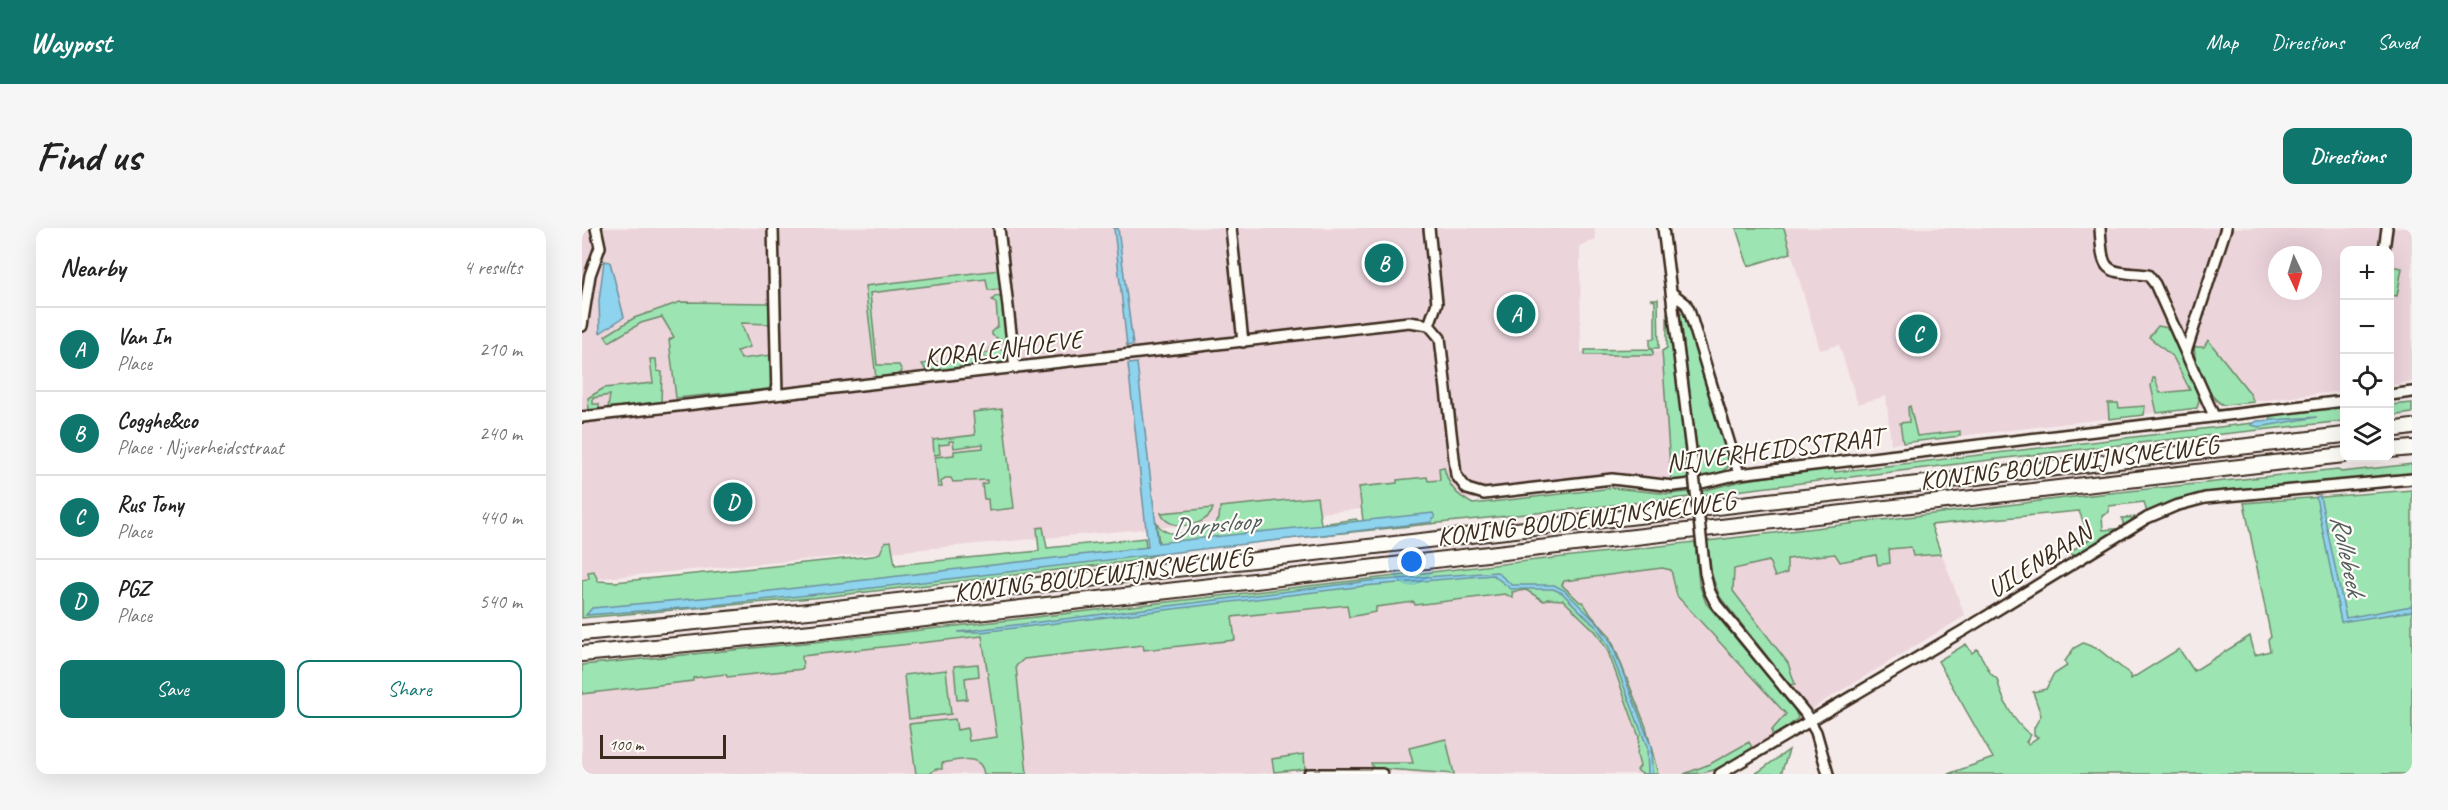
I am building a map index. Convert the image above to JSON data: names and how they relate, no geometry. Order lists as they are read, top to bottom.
{
  "streets": {
    "highway": ["KONING BOUDEWIJNSNELWEG"],
    "street": ["KORALENHOEVE", "NIJVERHEIDSSTRAAT", "UILENBAAN"]
  },
  "crossings": [
    ["KORALENHOEVE", "NIJVERHEIDSSTRAAT"]
  ],
  "water": ["Dorpsloop", "Rollebeek"],
  "scale_bar": "100 m",
  "north": "bottom",
  "page": {
    "header": "Waypost",
    "nav": ["Map", "Directions", "Saved"],
    "buttons": [
      "Directions",
      ["Save", "Share"]
    ],
    "title": "Find us",
    "heading": ["Nearby", "4 results"],
    "pins": [
      "B",
      "A",
      "C",
      "D"
    ],
    "map_buttons": ["+", "−"],
    "list": [
      {
        "mark": "A",
        "name": "Van In",
        "note": "Place",
        "value": "210 m"
      },
      {
        "mark": "B",
        "name": "Cogghe&co",
        "note": "Place · Nijverheidsstraat",
        "value": "240 m"
      },
      {
        "mark": "C",
        "name": "Rus Tony",
        "note": "Place",
        "value": "440 m"
      },
      {
        "mark": "D",
        "name": "PGZ",
        "note": "Place",
        "value": "540 m"
      }
    ],
    "scale": "100 m"
  }
}
